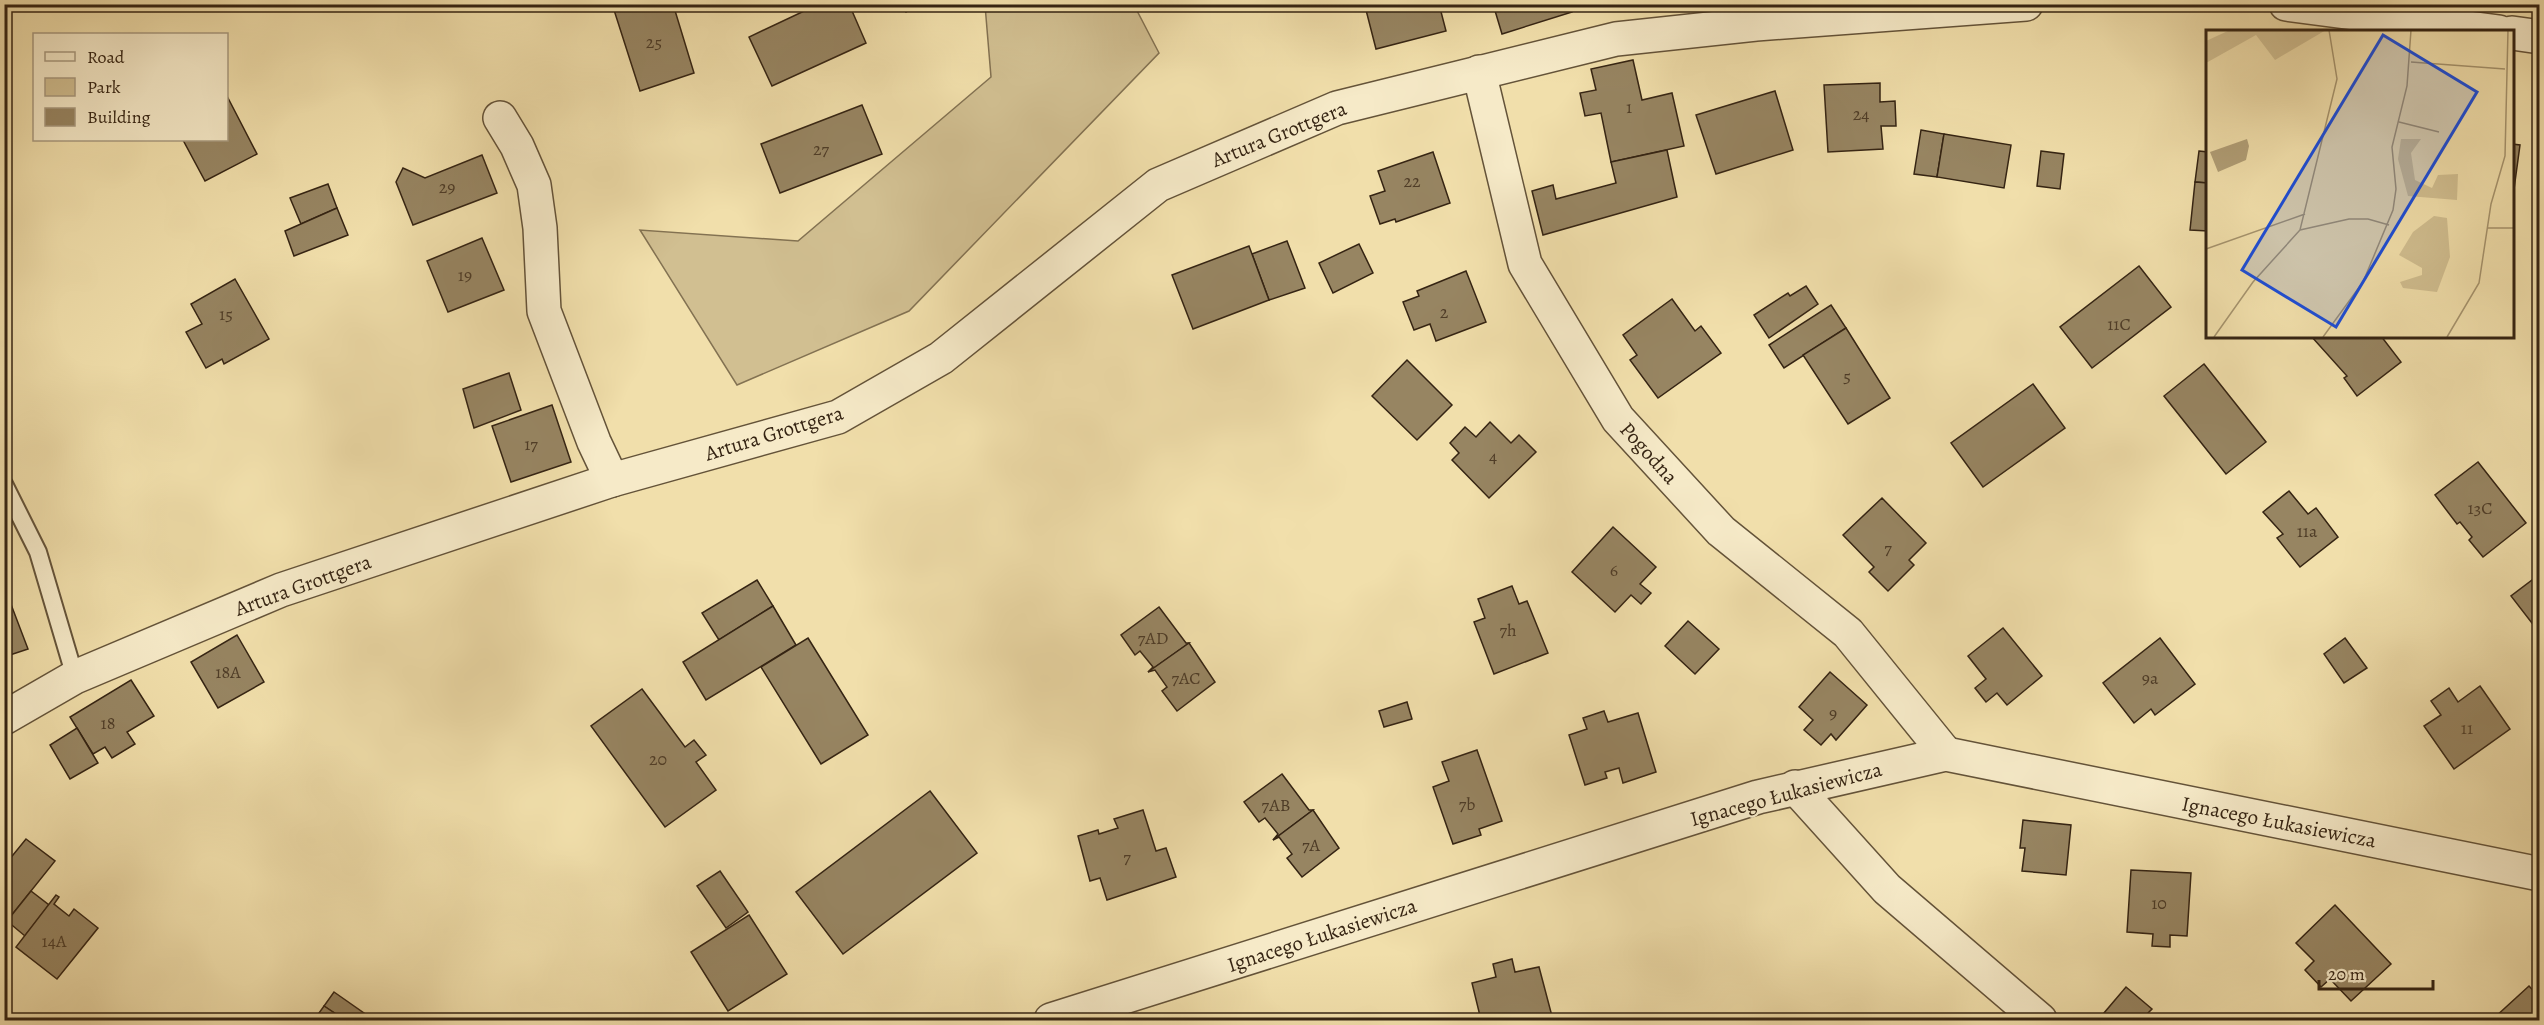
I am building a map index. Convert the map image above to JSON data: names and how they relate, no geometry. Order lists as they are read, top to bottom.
{
  "streets": {
    "street": ["Artura Grottgera", "Pogodna", "Ignacego Łukasiewicza"]
  },
  "crossings": [
    ["Artura Grottgera", "Pogodna"],
    ["Pogodna", "Ignacego Łukasiewicza"]
  ],
  "house_numbers": [
    "25",
    "1",
    "24",
    "27",
    "22",
    "29",
    "19",
    "2",
    "15",
    "11C",
    "5",
    "17",
    "4",
    "13C",
    "11a",
    "7",
    "6",
    "7h",
    "7AD",
    "18A",
    "7AC",
    "9a",
    "9",
    "18",
    "11",
    "20",
    "7b",
    "7AB",
    "7A",
    "7",
    "10",
    "14A"
  ],
  "legend": ["Road", "Park", "Building"],
  "scale_bar": "20 m"
}
